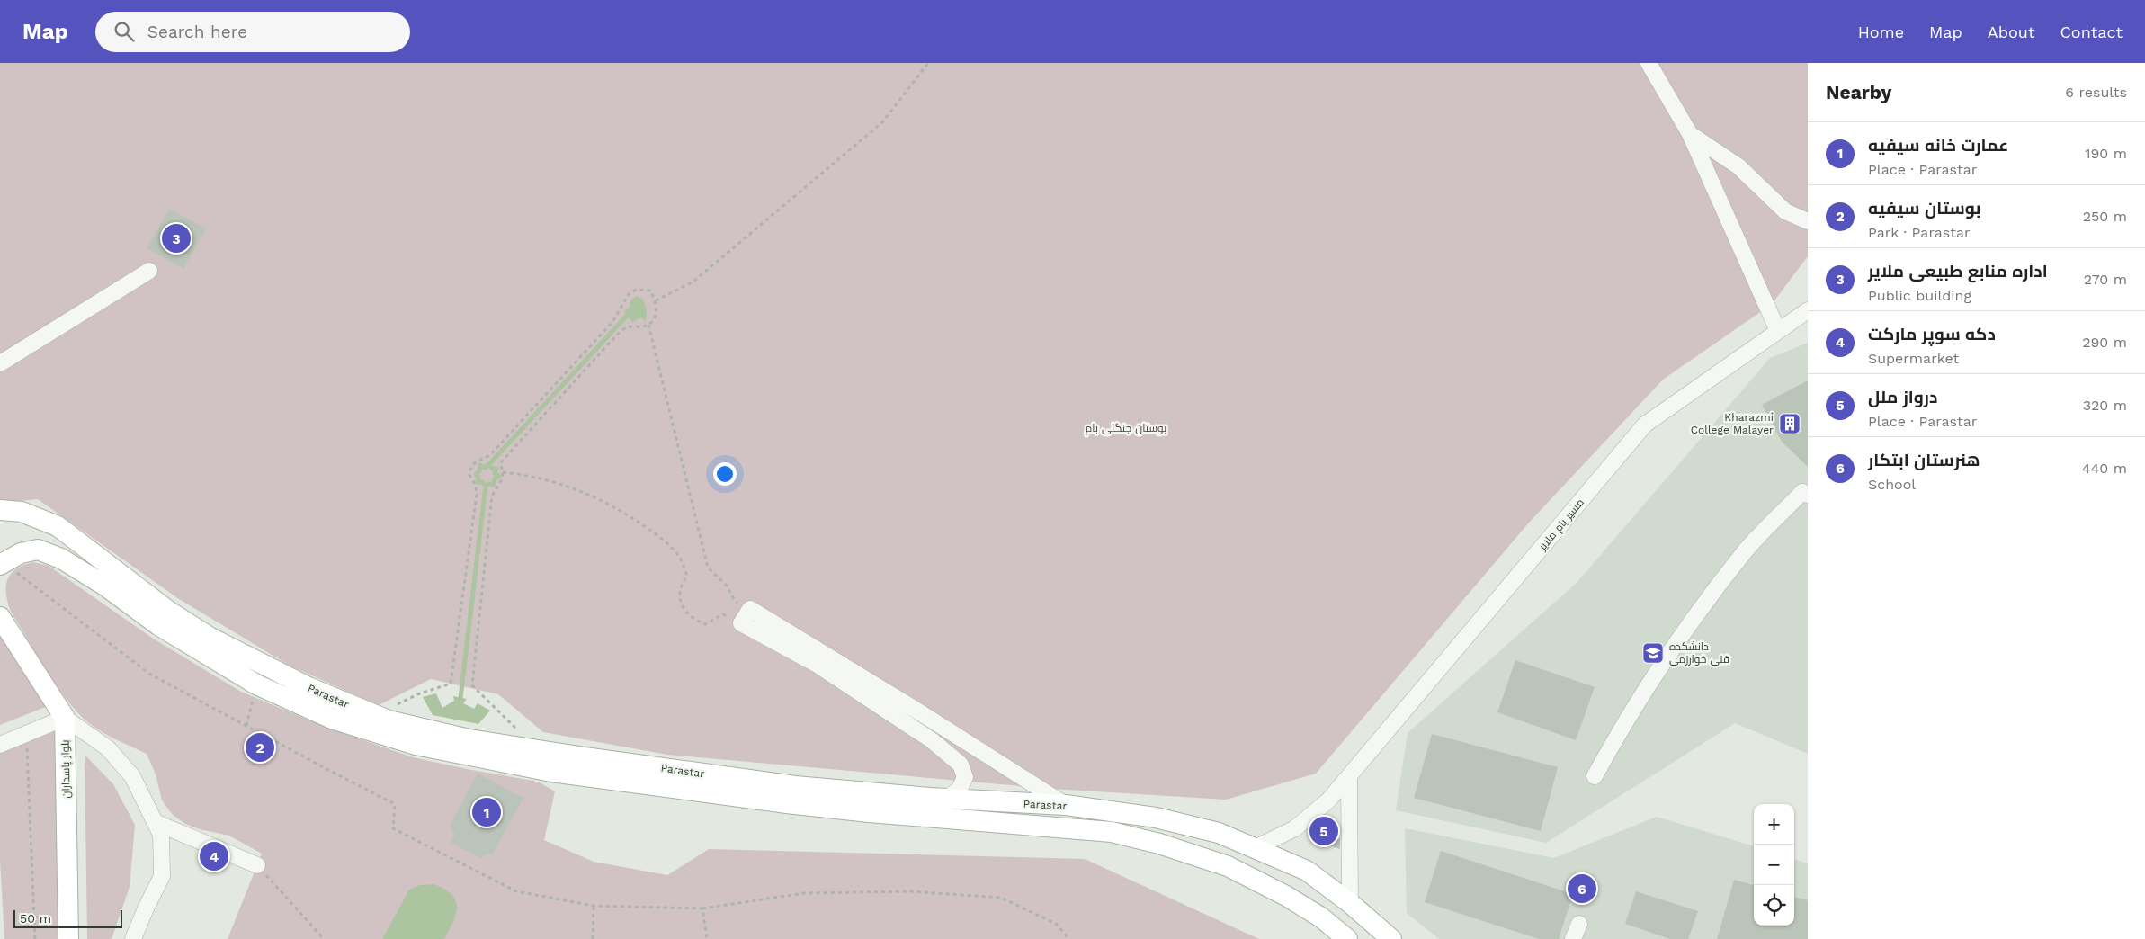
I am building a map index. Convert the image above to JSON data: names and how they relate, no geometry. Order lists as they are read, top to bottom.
{
  "streets": {
    "main road": ["Parastar", "بلوار پاسداران"],
    "street": ["مسیر بام ملایر"]
  },
  "crossings": [
    ["مسیر بام ملایر", "Parastar"]
  ],
  "parks": ["بوستان جنگلی بام"],
  "places": {
    "building": ["Kharazmi College Malayer"],
    "school or university": ["دانشکده فنی خوارزمی"]
  },
  "scale_bar": "50 m",
  "page": {
    "header": "Map",
    "search": "Search here",
    "nav": [
      "Home",
      "Map",
      "About",
      "Contact"
    ],
    "heading": ["Nearby", "6 results"],
    "list": [
      {
        "mark": "1",
        "name": "عمارت خانه سیفیه",
        "note": "Place · Parastar",
        "value": "190 m"
      },
      {
        "mark": "2",
        "name": "بوستان سیفیه",
        "note": "Park · Parastar",
        "value": "250 m"
      },
      {
        "mark": "3",
        "name": "اداره منابع طبیعی ملایر",
        "note": "Public building",
        "value": "270 m"
      },
      {
        "mark": "4",
        "name": "دکه سوپر مارکت",
        "note": "Supermarket",
        "value": "290 m"
      },
      {
        "mark": "5",
        "name": "درواز ملل",
        "note": "Place · Parastar",
        "value": "320 m"
      },
      {
        "mark": "6",
        "name": "هنرستان ابتکار",
        "note": "School",
        "value": "440 m"
      }
    ],
    "pins": [
      "3",
      "2",
      "1",
      "5",
      "4",
      "6"
    ],
    "map_buttons": ["+", "−"],
    "scale": "50 m"
  }
}
